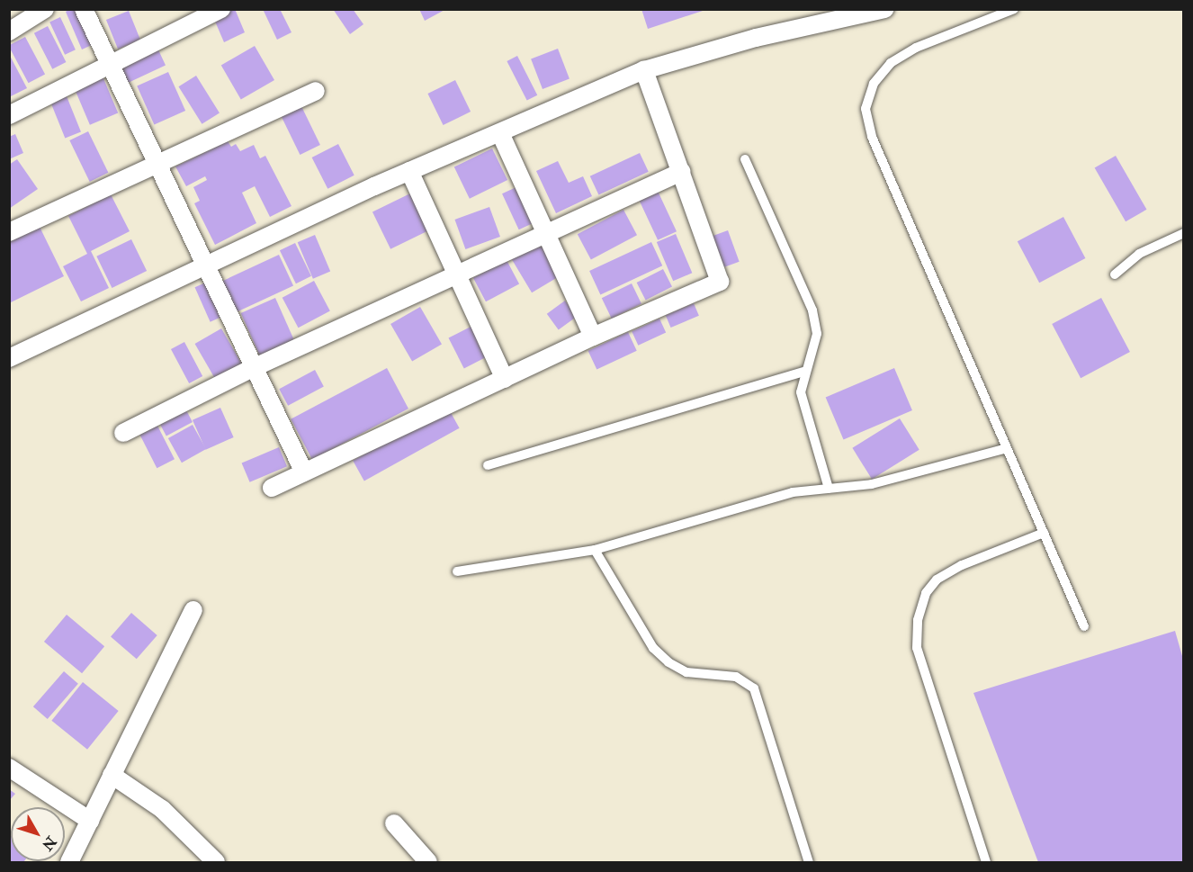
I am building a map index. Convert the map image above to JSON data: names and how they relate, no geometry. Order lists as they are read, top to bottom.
{
  "north": "bottom right"
}
